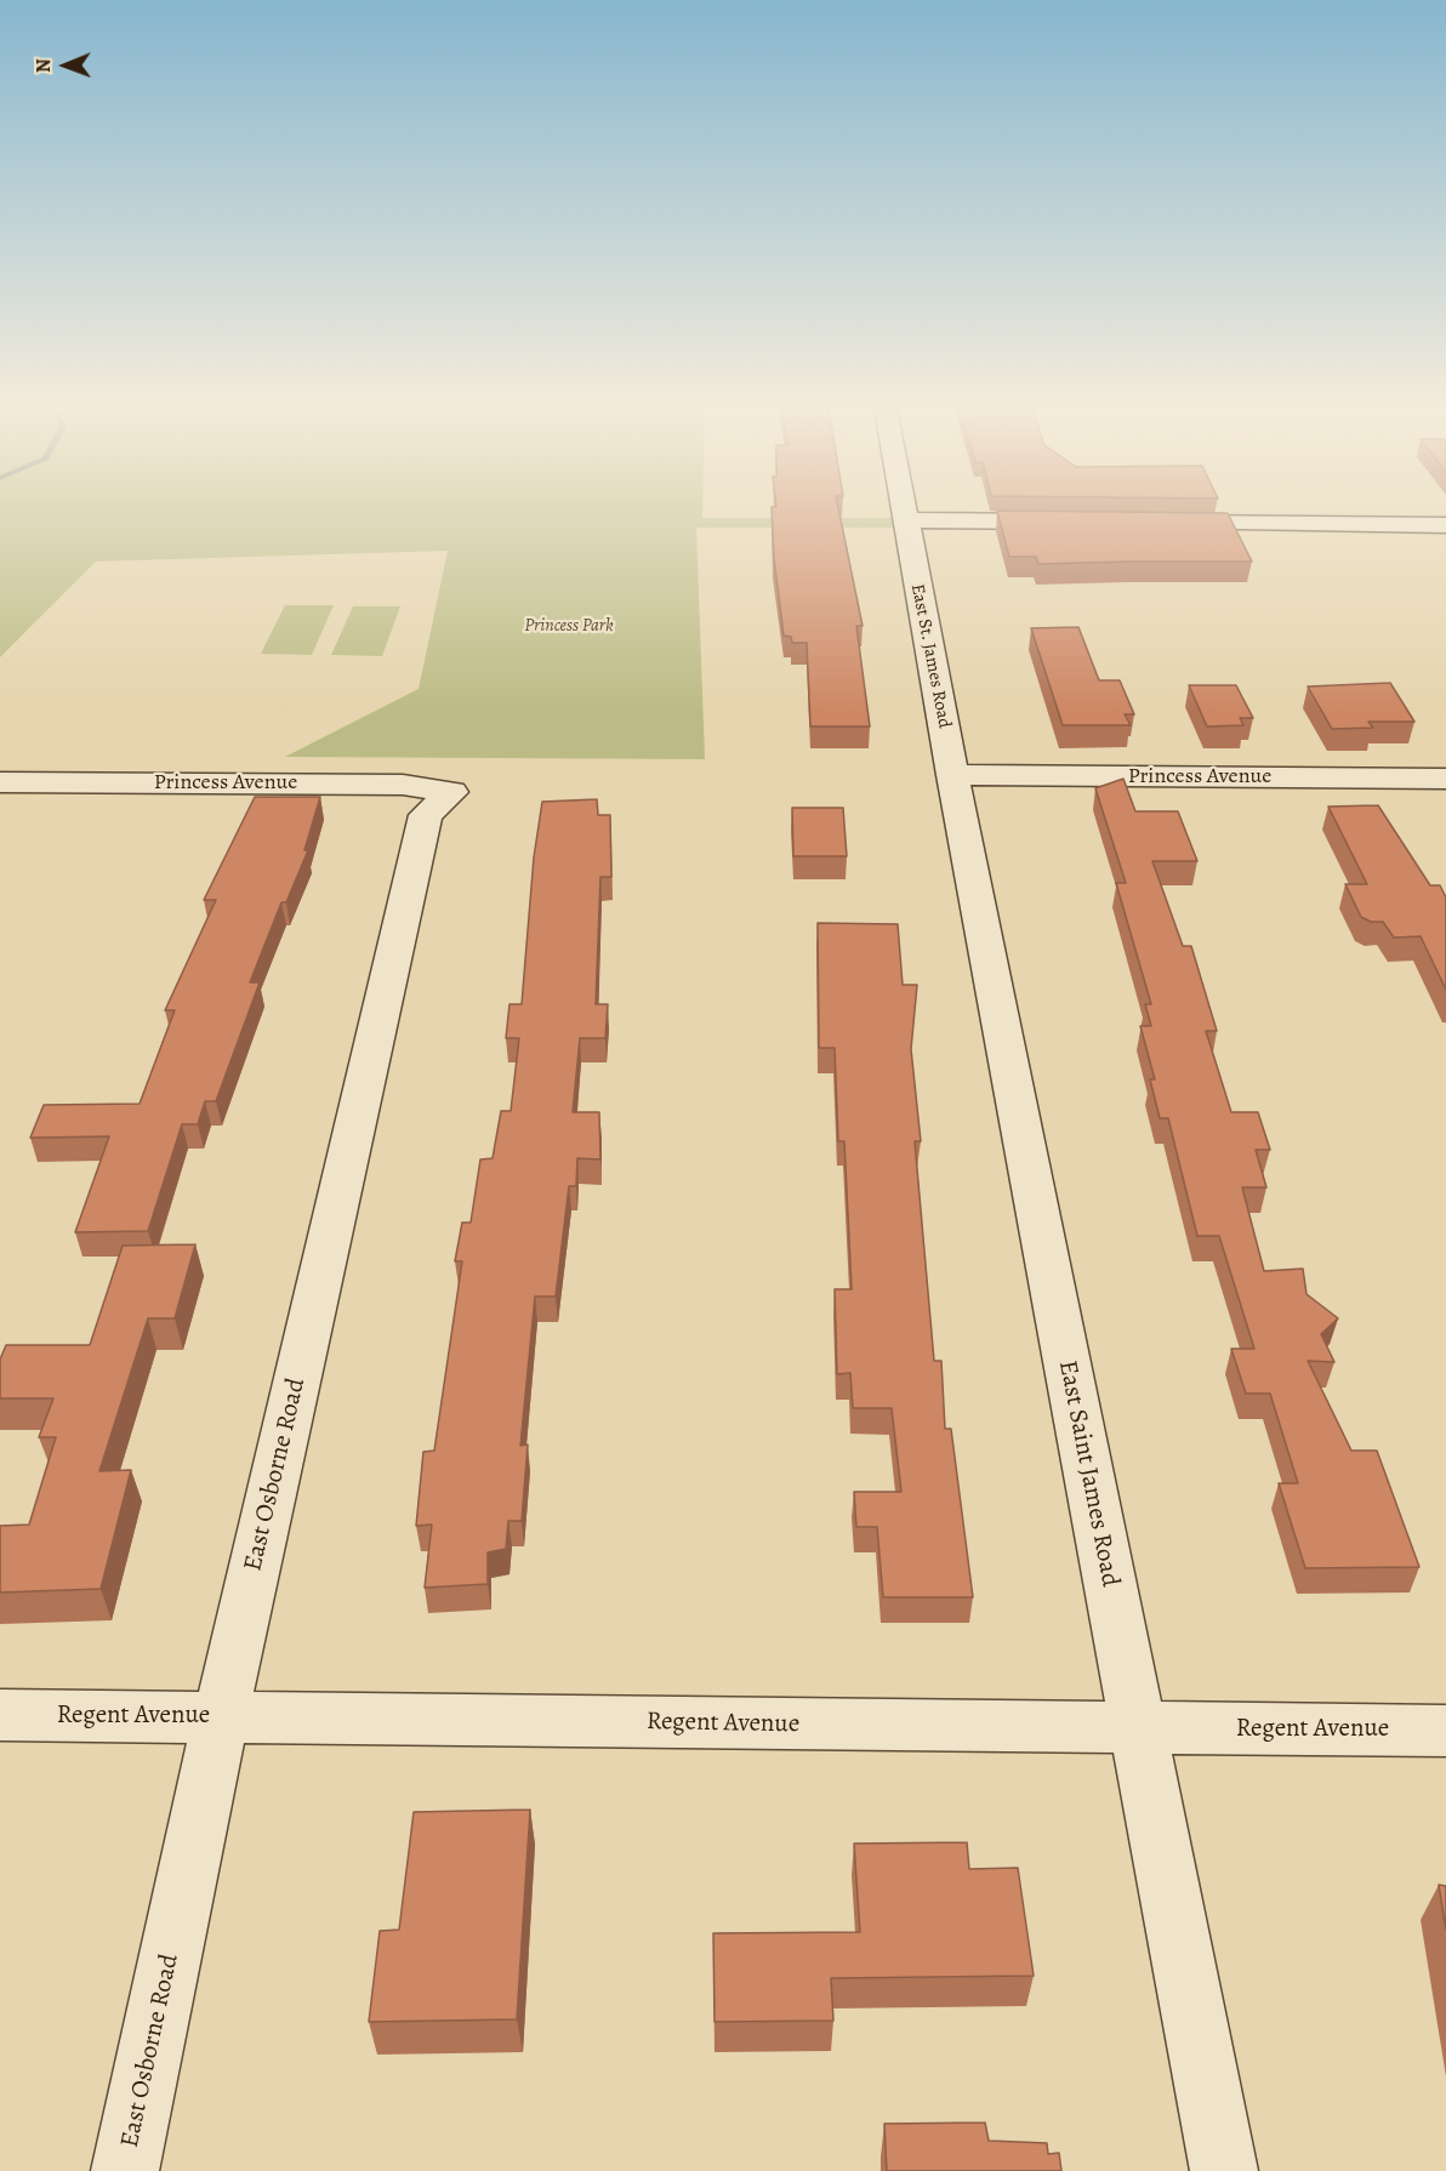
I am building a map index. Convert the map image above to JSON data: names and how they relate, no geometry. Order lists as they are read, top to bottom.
{
  "streets": {
    "street": [
      "East St. James Road",
      "Princess Avenue",
      "East Saint James Road",
      "East Osborne Road",
      "Regent Avenue"
    ]
  },
  "crossings": [
    ["East St. James Road", "Princess Avenue"],
    ["East St. James Road", "East Saint James Road"],
    ["Princess Avenue", "East Saint James Road"],
    ["Princess Avenue", "East Osborne Road"],
    ["East Saint James Road", "Regent Avenue"],
    ["East Osborne Road", "Regent Avenue"]
  ],
  "parks": ["Princess Park"],
  "north": "left"
}
